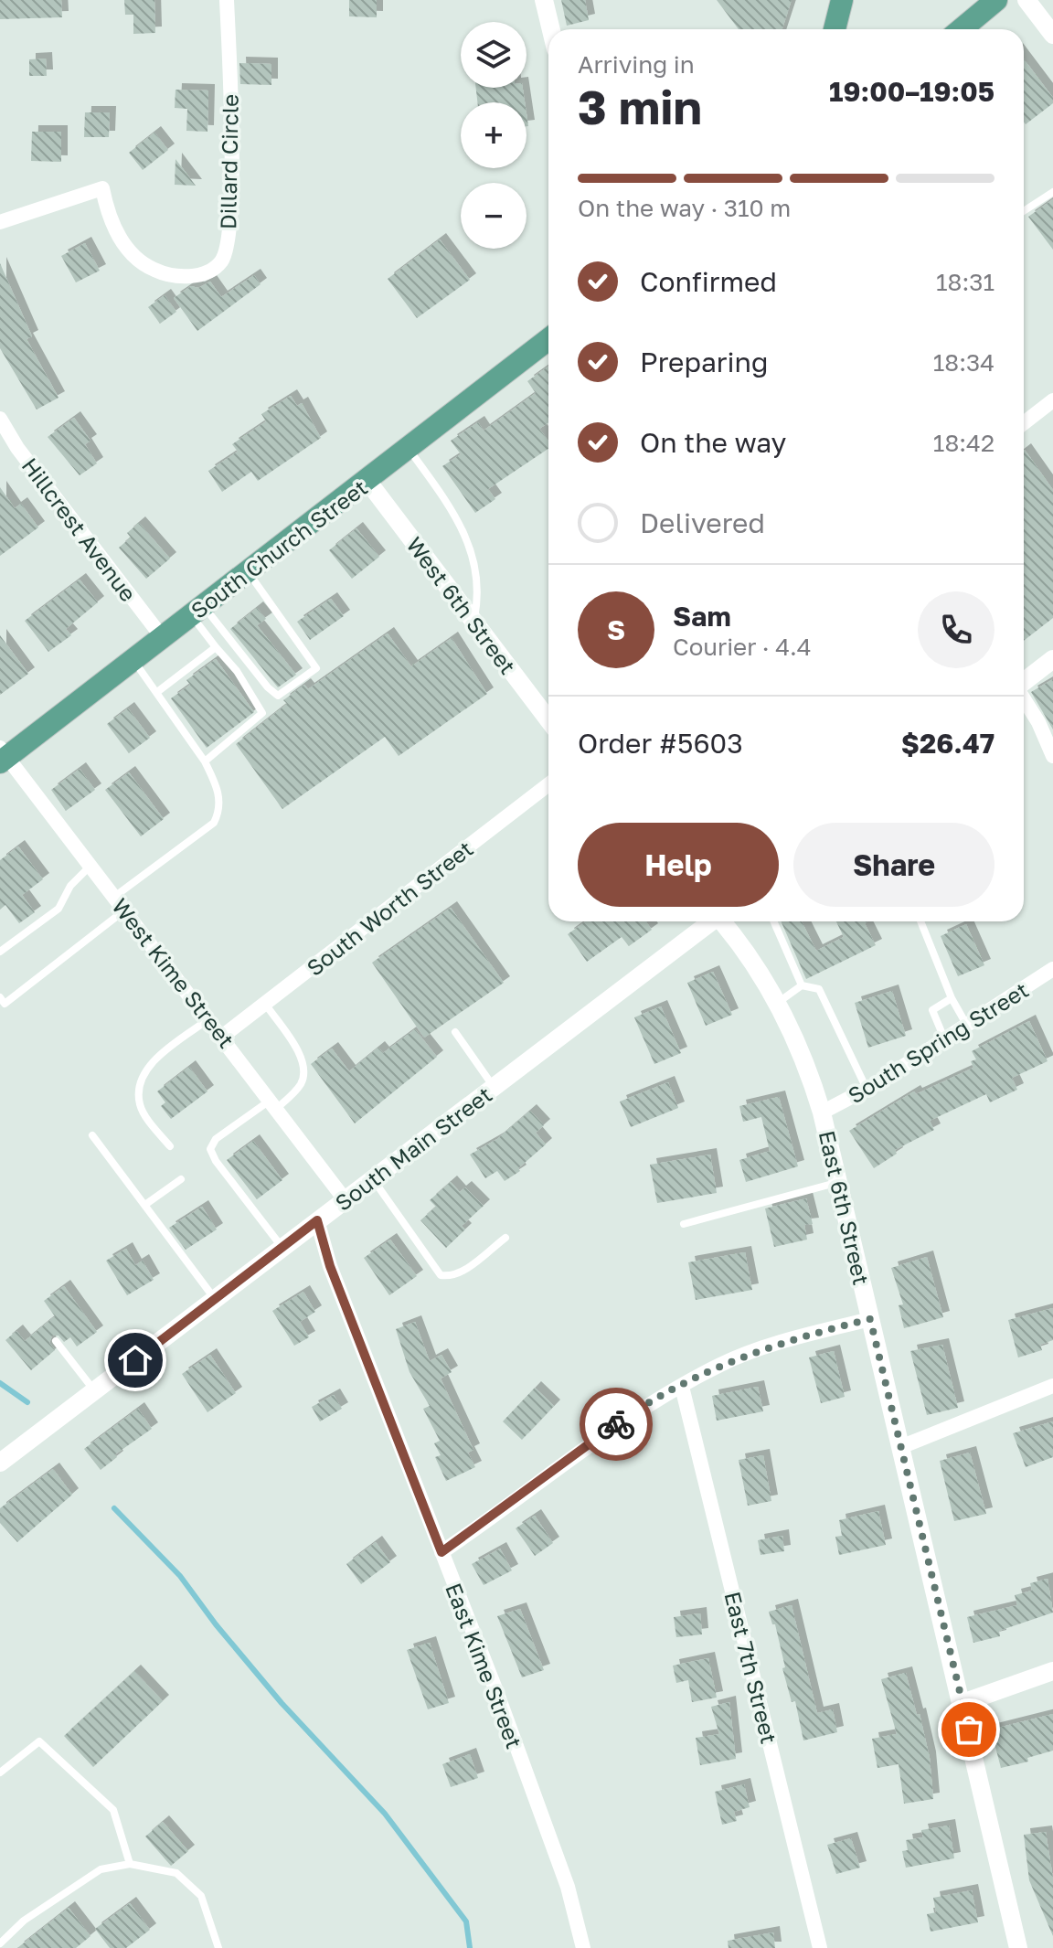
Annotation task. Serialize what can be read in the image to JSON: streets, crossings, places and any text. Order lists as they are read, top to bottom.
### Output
{
  "streets": {
    "main road": ["South Church Street"],
    "street": [
      "Dillard Circle",
      "Hillcrest Avenue",
      "West 6th Street",
      "South Worth Street",
      "West Kime Street",
      "South Spring Street",
      "South Main Street",
      "East 6th Street",
      "East Kime Street",
      "East 7th Street"
    ]
  },
  "crossings": [
    ["Hillcrest Avenue", "South Church Street"],
    ["South Church Street", "West 6th Street"],
    ["South Church Street", "West Kime Street"],
    ["South Worth Street", "West Kime Street"],
    ["West Kime Street", "South Main Street"],
    ["South Spring Street", "East 6th Street"],
    ["South Main Street", "East Kime Street"]
  ],
  "page": {
    "map_buttons": ["+", "−"],
    "heading": ["3 min", "Arriving in", "19:00–19:05"],
    "panel": [
      "Sam",
      "Courier · 4.4",
      "Order #5603",
      "$26.47"
    ],
    "bar": "On the way · 310 m",
    "list": [
      ["Confirmed", "18:31"],
      ["Preparing", "18:34"],
      ["On the way", "18:42"],
      "Delivered"
    ],
    "round": "S",
    "buttons": ["Help", "Share"]
  }
}
